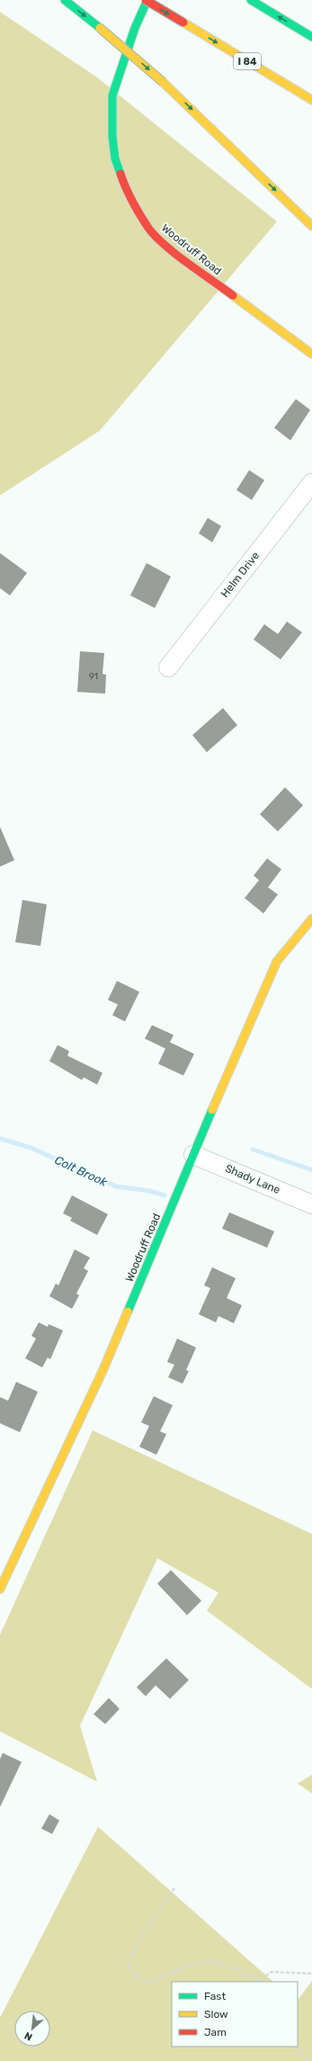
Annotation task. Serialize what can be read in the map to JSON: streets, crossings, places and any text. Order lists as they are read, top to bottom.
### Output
{
  "streets": {
    "main road": ["I 84", "Woodruff Road"],
    "street": ["Helm Drive", "Shady Lane"]
  },
  "crossings": [
    ["I 84", "Woodruff Road"],
    ["Woodruff Road", "Shady Lane"]
  ],
  "water": ["Colt Brook"],
  "house_numbers": ["91"],
  "legend": ["Fast", "Slow", "Jam"],
  "north": "bottom left"
}
